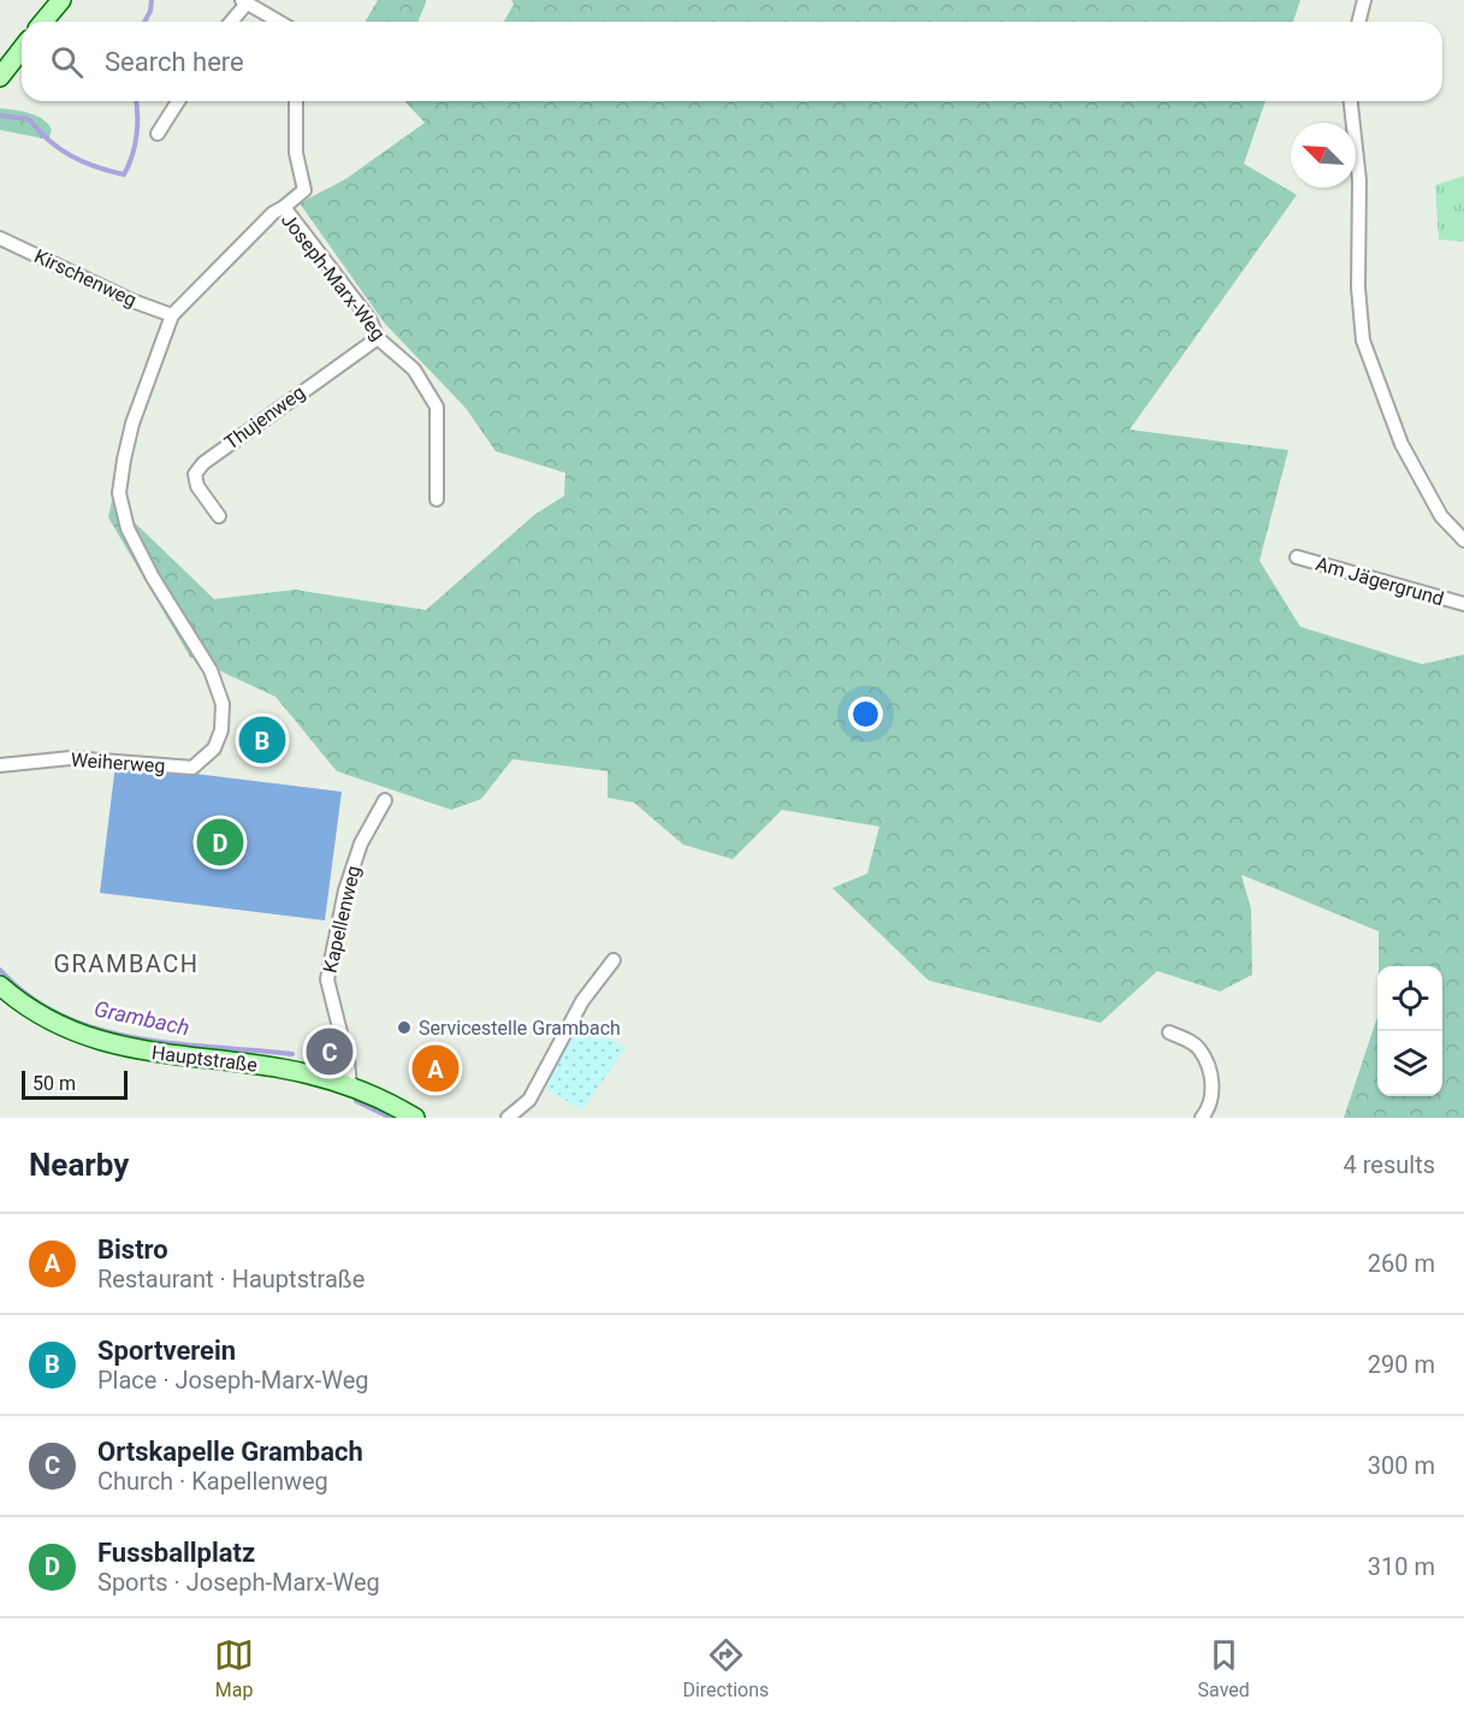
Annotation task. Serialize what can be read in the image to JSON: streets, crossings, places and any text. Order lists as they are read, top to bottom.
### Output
{
  "streets": {
    "main road": ["Hauptstraße"],
    "street": [
      "Joseph-Marx-Weg",
      "Kirschenweg",
      "Thujenweg",
      "Am Jägergrund",
      "Weiherweg",
      "Kapellenweg"
    ]
  },
  "crossings": [
    ["Joseph-Marx-Weg", "Kirschenweg"],
    ["Joseph-Marx-Weg", "Thujenweg"],
    ["Joseph-Marx-Weg", "Weiherweg"],
    ["Kapellenweg", "Hauptstraße"]
  ],
  "districts": ["GRAMBACH"],
  "water": ["Grambach"],
  "places": ["Servicestelle Grambach"],
  "scale_bar": "50 m",
  "north": "top left",
  "page": {
    "search": "Search here",
    "pins": [
      "B",
      "D",
      "C",
      "A"
    ],
    "scale": "50 m",
    "heading": ["Nearby", "4 results"],
    "list": [
      {
        "mark": "A",
        "name": "Bistro",
        "note": "Restaurant · Hauptstraße",
        "value": "260 m"
      },
      {
        "mark": "B",
        "name": "Sportverein",
        "note": "Place · Joseph-Marx-Weg",
        "value": "290 m"
      },
      {
        "mark": "C",
        "name": "Ortskapelle Grambach",
        "note": "Church · Kapellenweg",
        "value": "300 m"
      },
      {
        "mark": "D",
        "name": "Fussballplatz",
        "note": "Sports · Joseph-Marx-Weg",
        "value": "310 m"
      }
    ],
    "nav": ["Map", "Directions", "Saved"]
  }
}
